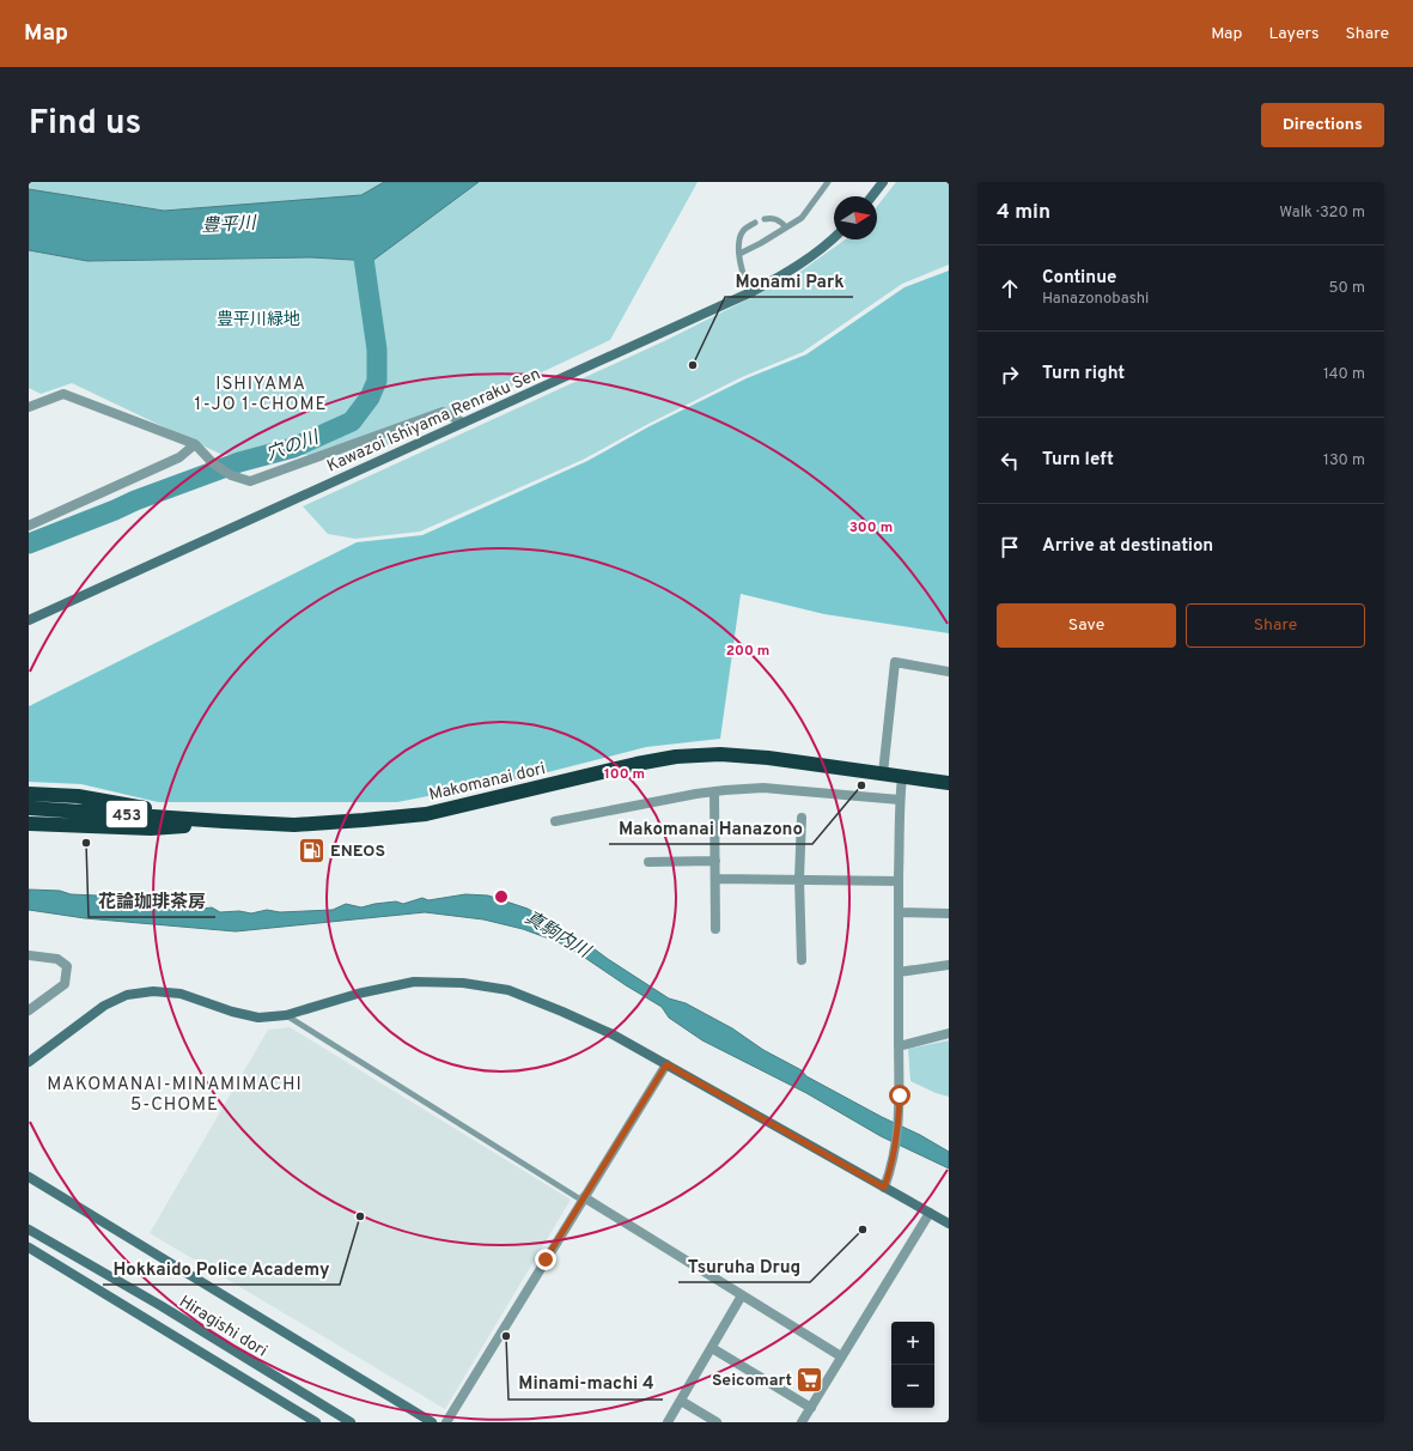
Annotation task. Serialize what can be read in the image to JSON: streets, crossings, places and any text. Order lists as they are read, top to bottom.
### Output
{
  "streets": {
    "highway": ["Makomanai dori", "453"],
    "street": ["Kawazoi Ishiyama Renraku Sen", "Hiragishi dori"]
  },
  "districts": ["ISHIYAMA 1-JO 1-CHOME", "MAKOMANAI-MINAMIMACHI 5-CHOME"],
  "water": ["豊平川", "穴の川", "真駒内川"],
  "parks": ["豊平川緑地"],
  "places": {
    "other": [
      "Monami Park",
      "Makomanai Hanazono",
      "花論珈琲茶房",
      "Hokkaido Police Academy",
      "Tsuruha Drug",
      "Minami-machi 4"
    ],
    "fuel station": ["ENEOS"],
    "supermarket": ["Seicomart"]
  },
  "north": "right",
  "page": {
    "header": "Map",
    "nav": ["Map", "Layers", "Share"],
    "title": "Find us",
    "buttons": [
      "Directions",
      ["Save", "Share"]
    ],
    "heading": ["4 min", "Walk · 320 m"],
    "list": [
      ["Continue", "Hanazonobashi", "50 m"],
      ["Turn right", "140 m"],
      ["Turn left", "130 m"],
      "Arrive at destination"
    ],
    "map_buttons": ["+", "−"]
  },
  "rings": ["300 m", "200 m", "100 m"]
}
